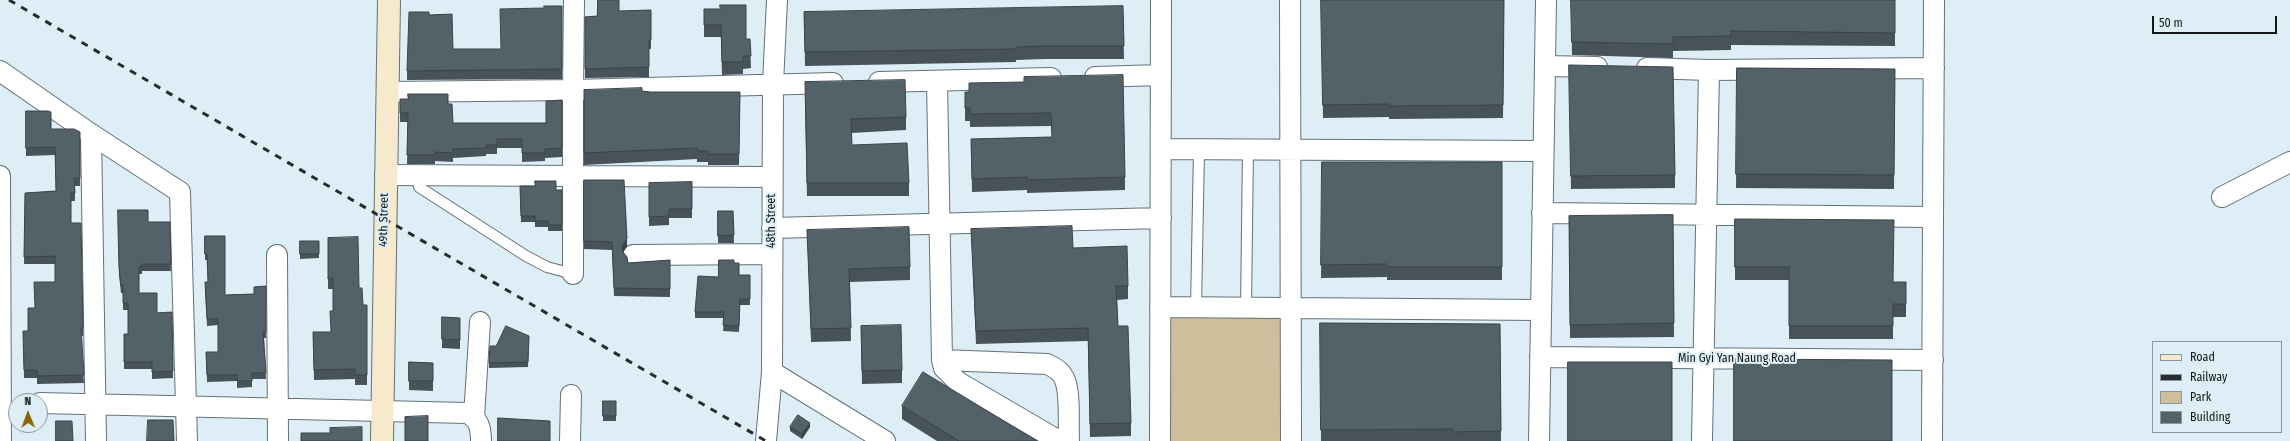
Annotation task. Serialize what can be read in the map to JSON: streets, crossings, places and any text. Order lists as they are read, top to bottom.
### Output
{
  "streets": {
    "main road": ["49th Street"],
    "street": ["48th Street", "Min Gyi Yan Naung Road"]
  },
  "legend": [
    "Road",
    "Railway",
    "Park",
    "Building"
  ],
  "scale_bar": "50 m",
  "north": "top"
}
